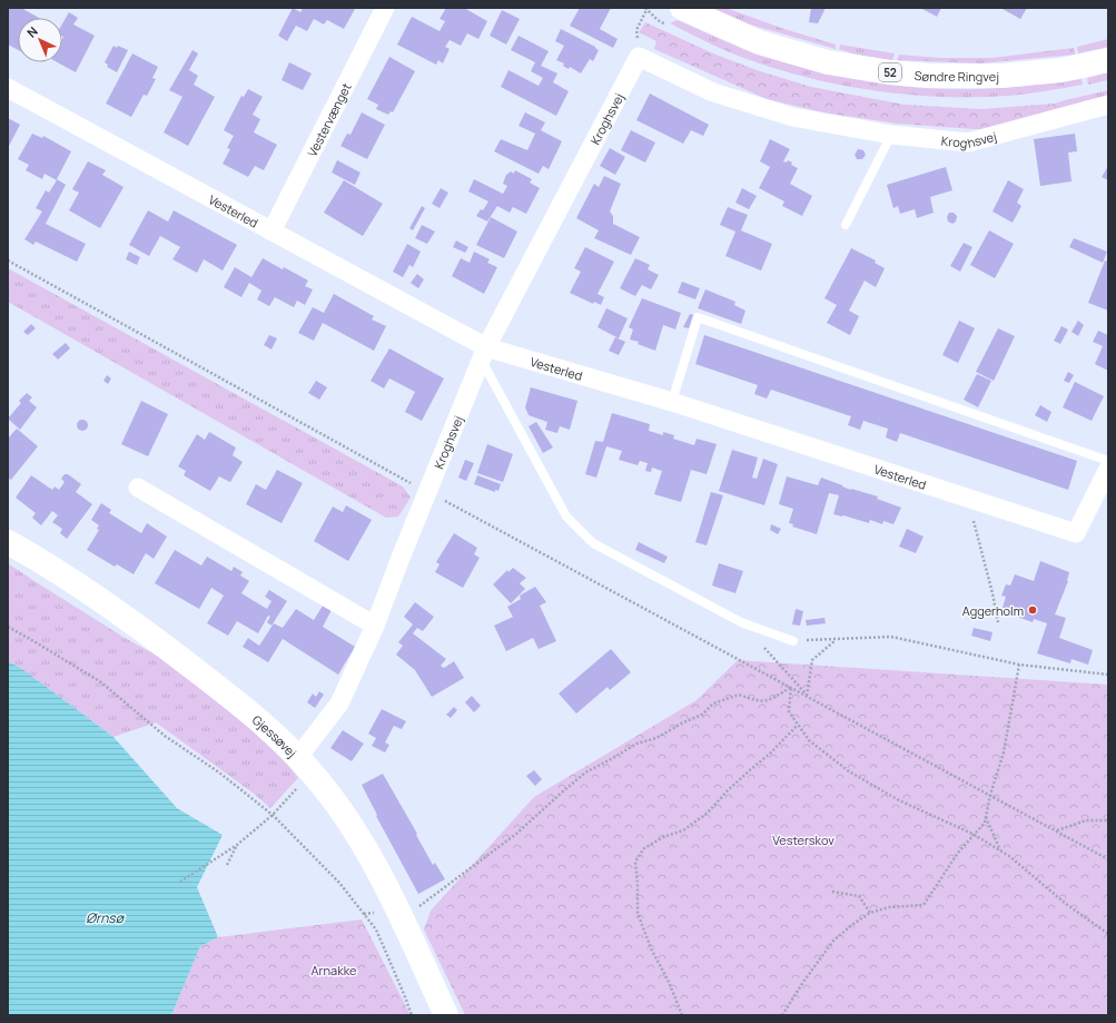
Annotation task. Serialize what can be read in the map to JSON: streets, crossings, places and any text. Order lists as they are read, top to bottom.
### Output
{
  "streets": {
    "street": [
      "52",
      "Søndre Ringvej",
      "Kroghsvej",
      "Vestervænget",
      "Vesterled",
      "Gjessøvej"
    ]
  },
  "crossings": [
    ["Kroghsvej", "Vesterled"],
    ["Kroghsvej", "Gjessøvej"],
    ["Vestervænget", "Vesterled"]
  ],
  "water": ["Ørnsø"],
  "parks": ["Vesterskov", "Arnakke"],
  "places": ["Aggerholm"],
  "north": "top left"
}
